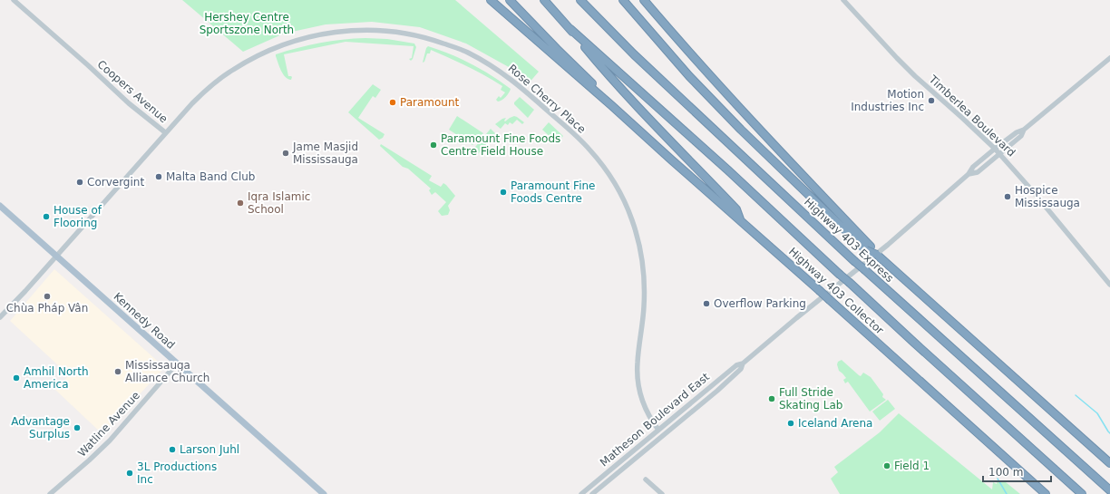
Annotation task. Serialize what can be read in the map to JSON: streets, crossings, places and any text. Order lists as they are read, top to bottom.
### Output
{
  "streets": {
    "highway": ["Highway 403 Express", "Highway 403 Collector"],
    "main road": ["Kennedy Road"],
    "street": [
      "Coopers Avenue",
      "Rose Cherry Place",
      "Timberlea Boulevard",
      "Matheson Boulevard East",
      "Watline Avenue"
    ]
  },
  "crossings": [
    ["Coopers Avenue", "Rose Cherry Place"],
    ["Coopers Avenue", "Kennedy Road"],
    ["Rose Cherry Place", "Matheson Boulevard East"],
    ["Timberlea Boulevard", "Matheson Boulevard East"],
    ["Kennedy Road", "Watline Avenue"]
  ],
  "parks": ["Hershey Centre Sportszone North"],
  "places": [
    "Motion Industries Inc",
    "Paramount",
    "Paramount Fine Foods Centre Field House",
    "Jame Masjid Mississauga",
    "Malta Band Club",
    "Corvergint",
    "Paramount Fine Foods Centre",
    "Hospice Mississauga",
    "Iqra Islamic School",
    "House of Flooring",
    "Chùa Pháp Vân",
    "Overflow Parking",
    "Mississauga Alliance Church",
    "Amhil North America",
    "Full Stride Skating Lab",
    "Iceland Arena",
    "Advantage Surplus",
    "Larson Juhl",
    "Field 1",
    "3L Productions Inc"
  ],
  "scale_bar": "100 m"
}
